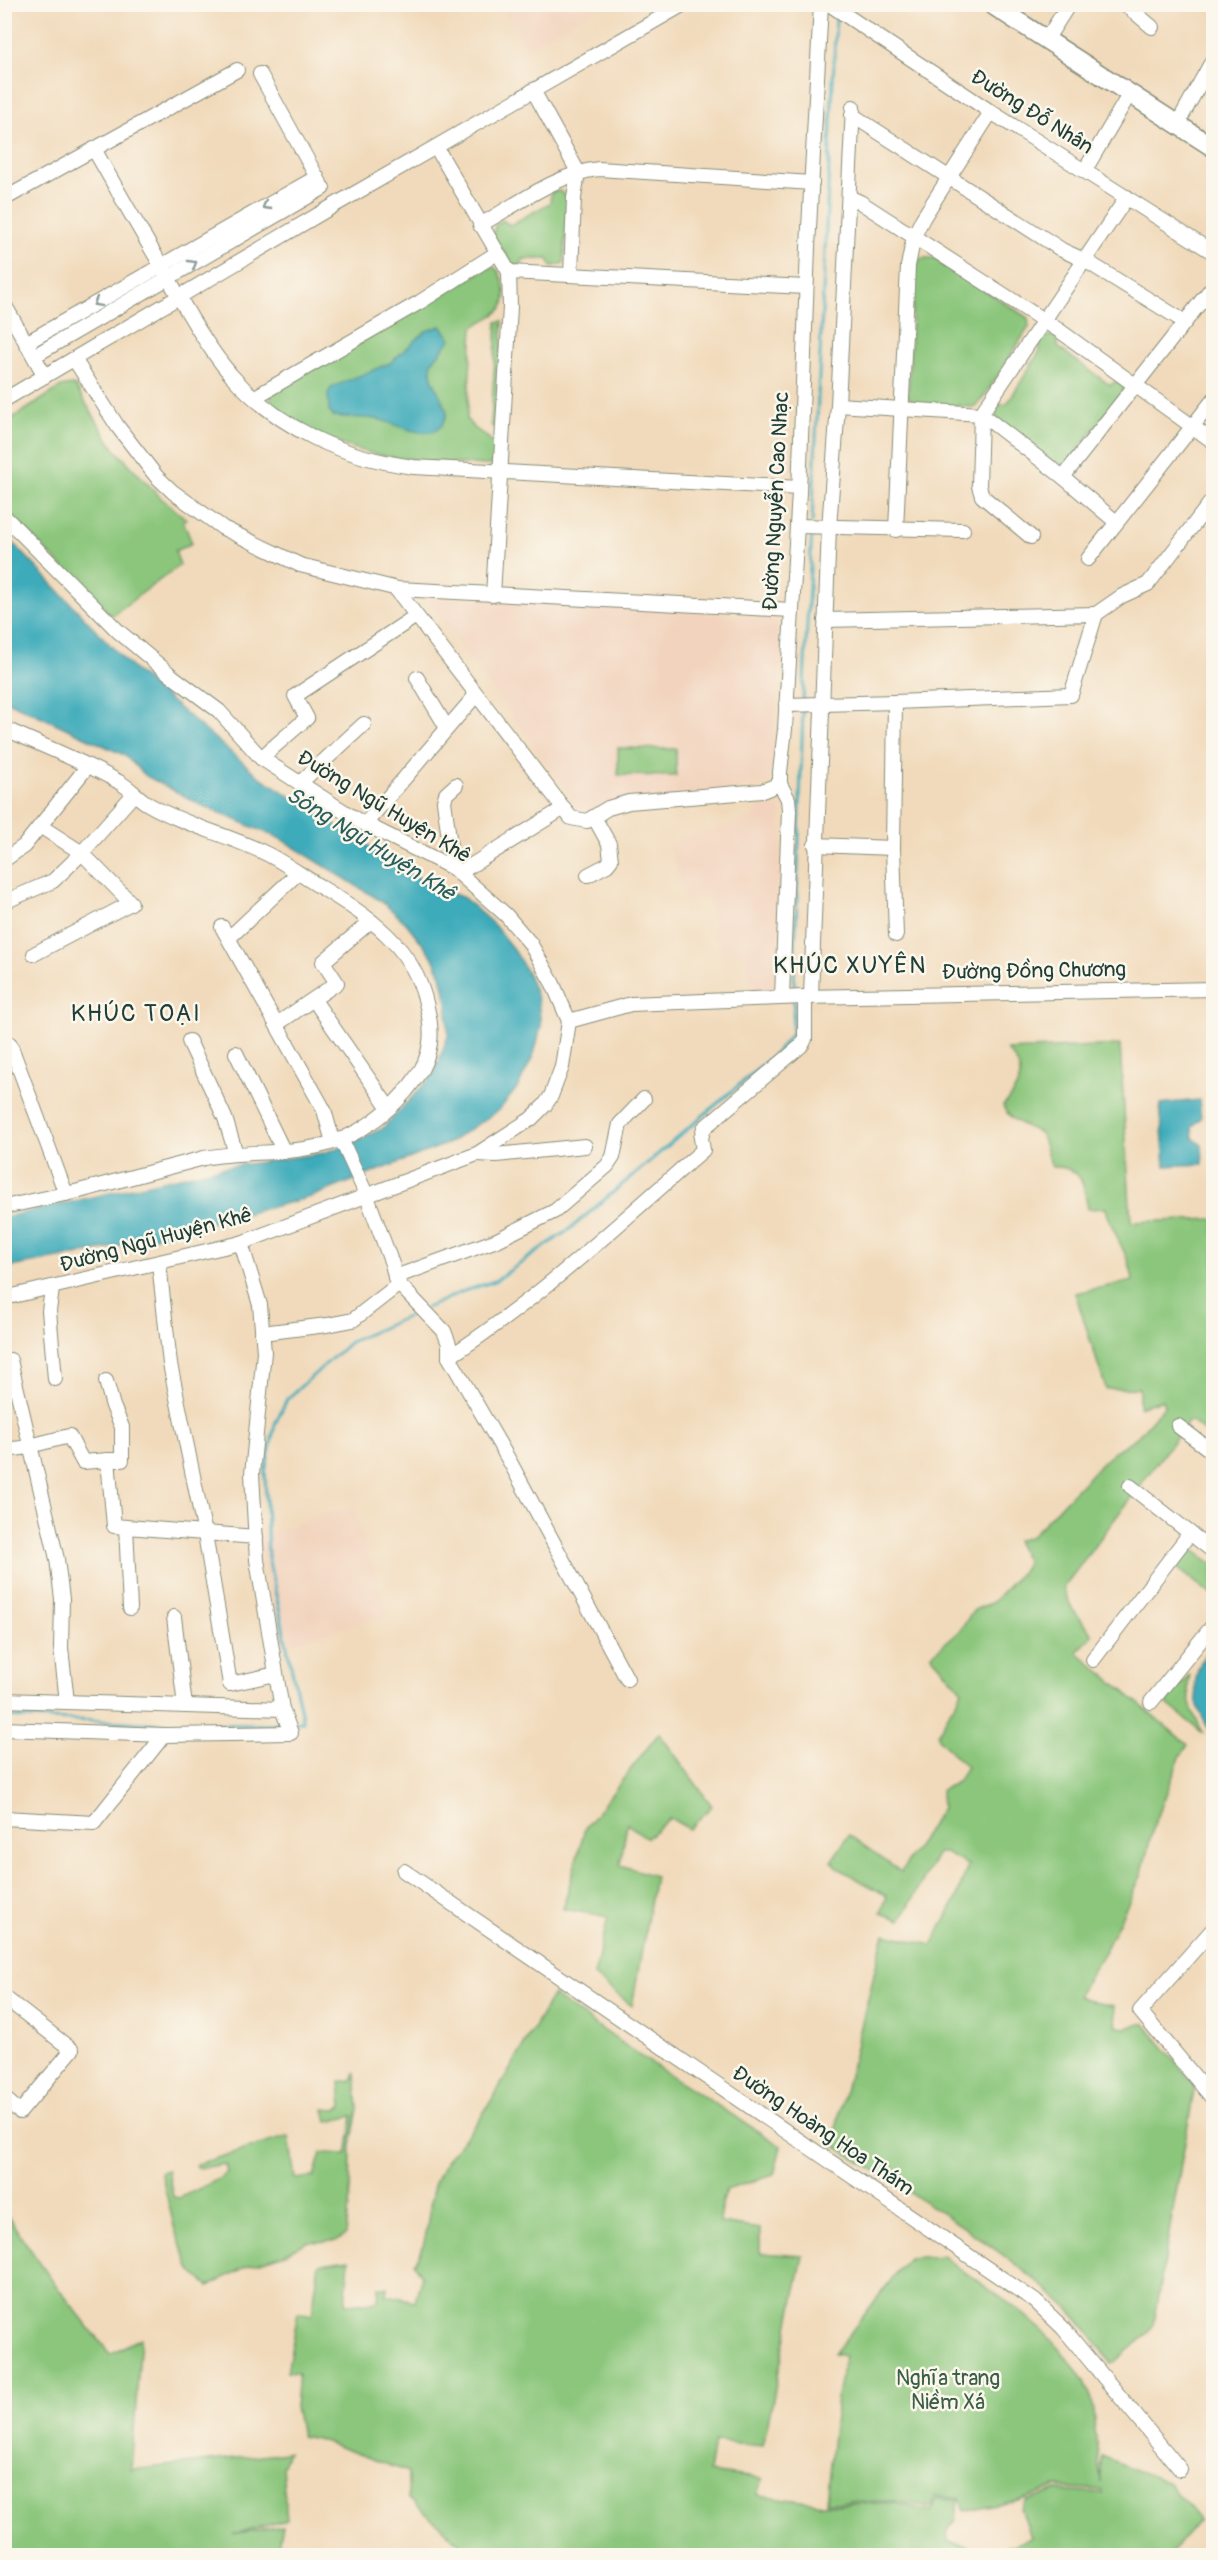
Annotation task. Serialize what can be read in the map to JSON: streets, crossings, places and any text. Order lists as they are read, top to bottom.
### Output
{
  "streets": {
    "street": [
      "Đường Đỗ Nhân",
      "Đường Nguyễn Cao Nhạc",
      "Đường Ngũ Huyện Khê",
      "Đường Đồng Chương",
      "Đường Hoàng Hoa Thám"
    ]
  },
  "crossings": [
    ["Đường Nguyễn Cao Nhạc", "Đường Đồng Chương"],
    ["Đường Ngũ Huyện Khê", "Đường Đồng Chương"]
  ],
  "districts": ["KHÚC XUYÊN", "KHÚC TOẠI"],
  "water": ["Sông Ngũ Huyện Khê"],
  "parks": ["Nghĩa trang Niềm Xá"]
}
